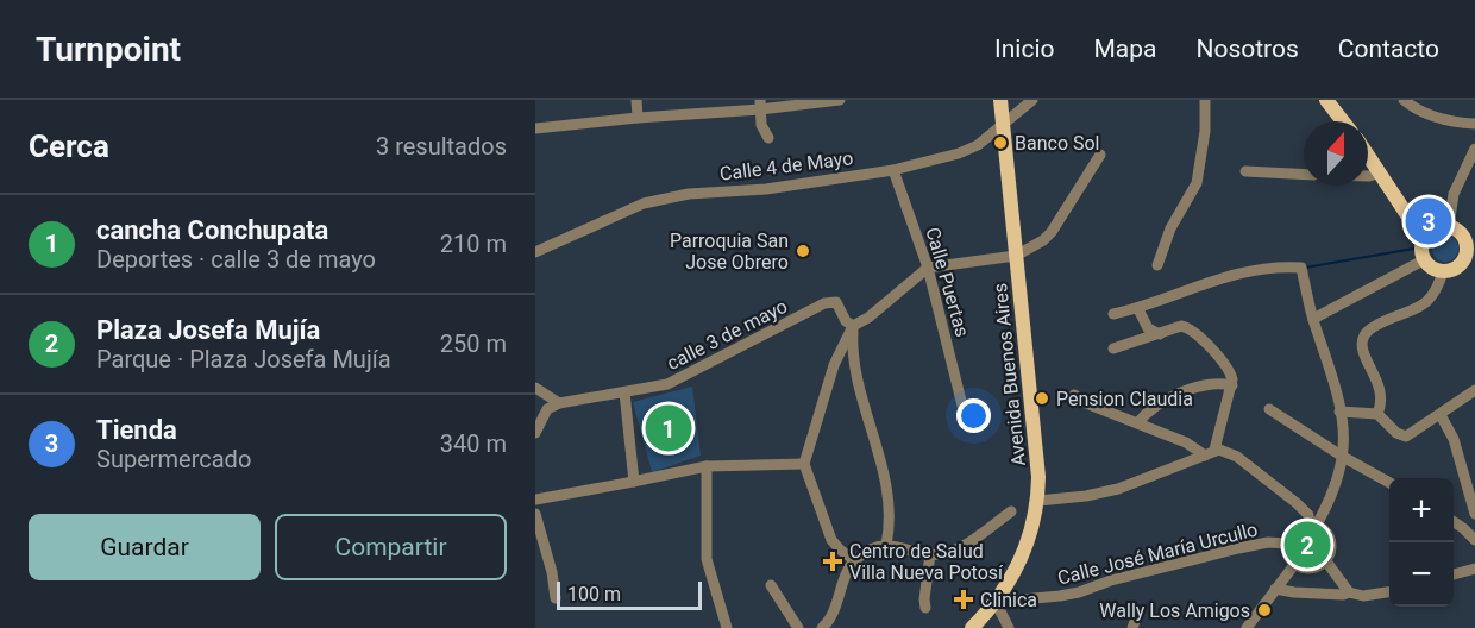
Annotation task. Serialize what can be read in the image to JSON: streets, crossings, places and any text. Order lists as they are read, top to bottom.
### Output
{
  "streets": {
    "main road": ["Avenida Buenos Aires"],
    "street": [
      "Calle 4 de Mayo",
      "Calle Puertas",
      "calle 3 de mayo",
      "Calle José María Urcullo"
    ]
  },
  "crossings": [
    ["Calle 4 de Mayo", "Calle Puertas"],
    ["Calle 4 de Mayo", "Avenida Buenos Aires"],
    ["Avenida Buenos Aires", "Calle José María Urcullo"]
  ],
  "places": {
    "other": [
      "Banco Sol",
      "Parroquia San Jose Obrero",
      "Pension Claudia",
      "Wally Los Amigos"
    ],
    "health": ["Centro de Salud Villa Nueva Potosí", "Clinica"]
  },
  "scale_bar": "100 m",
  "north": "top",
  "page": {
    "header": "Turnpoint",
    "nav": [
      "Inicio",
      "Mapa",
      "Nosotros",
      "Contacto"
    ],
    "heading": ["Cerca", "3 resultados"],
    "list": [
      {
        "mark": "1",
        "name": "cancha Conchupata",
        "note": "Deportes · calle 3 de mayo",
        "value": "210 m"
      },
      {
        "mark": "2",
        "name": "Plaza Josefa Mujía",
        "note": "Parque · Plaza Josefa Mujía",
        "value": "250 m"
      },
      {
        "mark": "3",
        "name": "Tienda",
        "note": "Supermercado",
        "value": "340 m"
      }
    ],
    "pins": ["3", "1", "2"],
    "map_buttons": ["+", "−"],
    "buttons": ["Guardar", "Compartir"],
    "scale": "100 m"
  }
}
